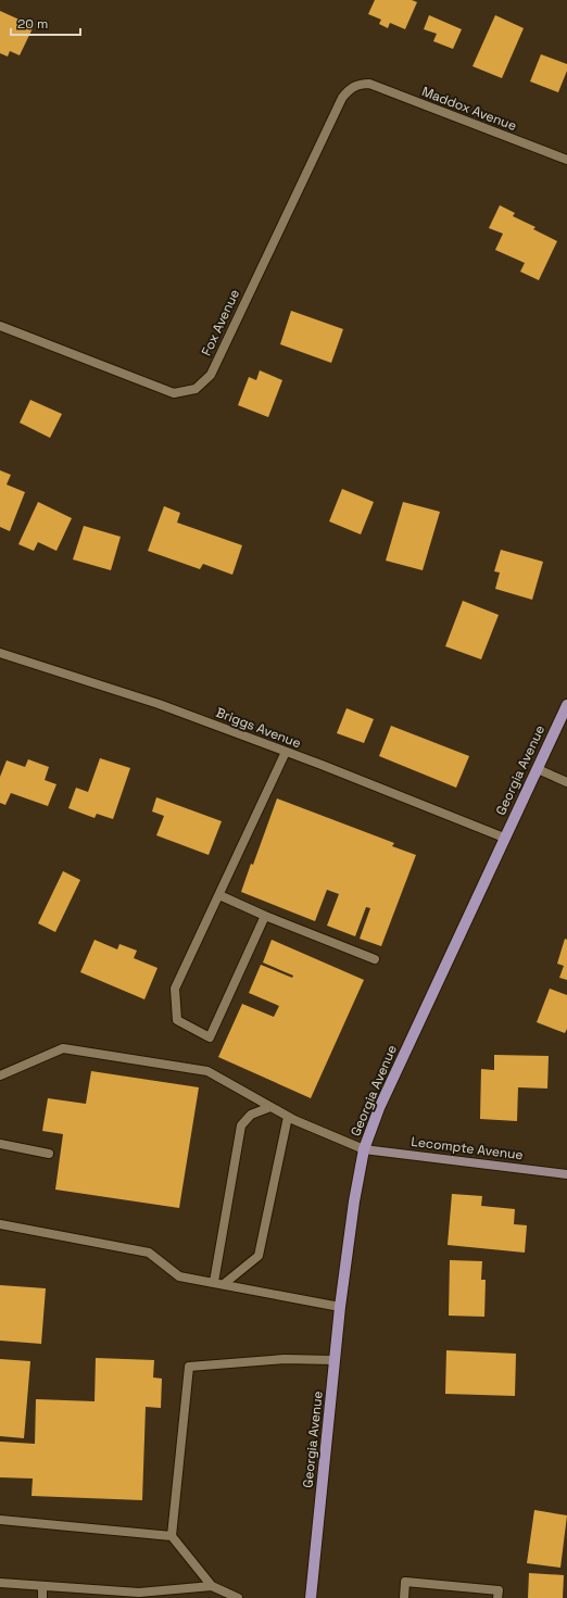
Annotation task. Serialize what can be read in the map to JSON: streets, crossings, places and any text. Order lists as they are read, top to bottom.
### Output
{
  "streets": {
    "main road": ["Georgia Avenue"],
    "street": [
      "Maddox Avenue",
      "Fox Avenue",
      "Briggs Avenue",
      "Lecompte Avenue"
    ]
  },
  "crossings": [
    ["Maddox Avenue", "Fox Avenue"],
    ["Briggs Avenue", "Georgia Avenue"],
    ["Georgia Avenue", "Lecompte Avenue"]
  ],
  "scale_bar": "20 m"
}
